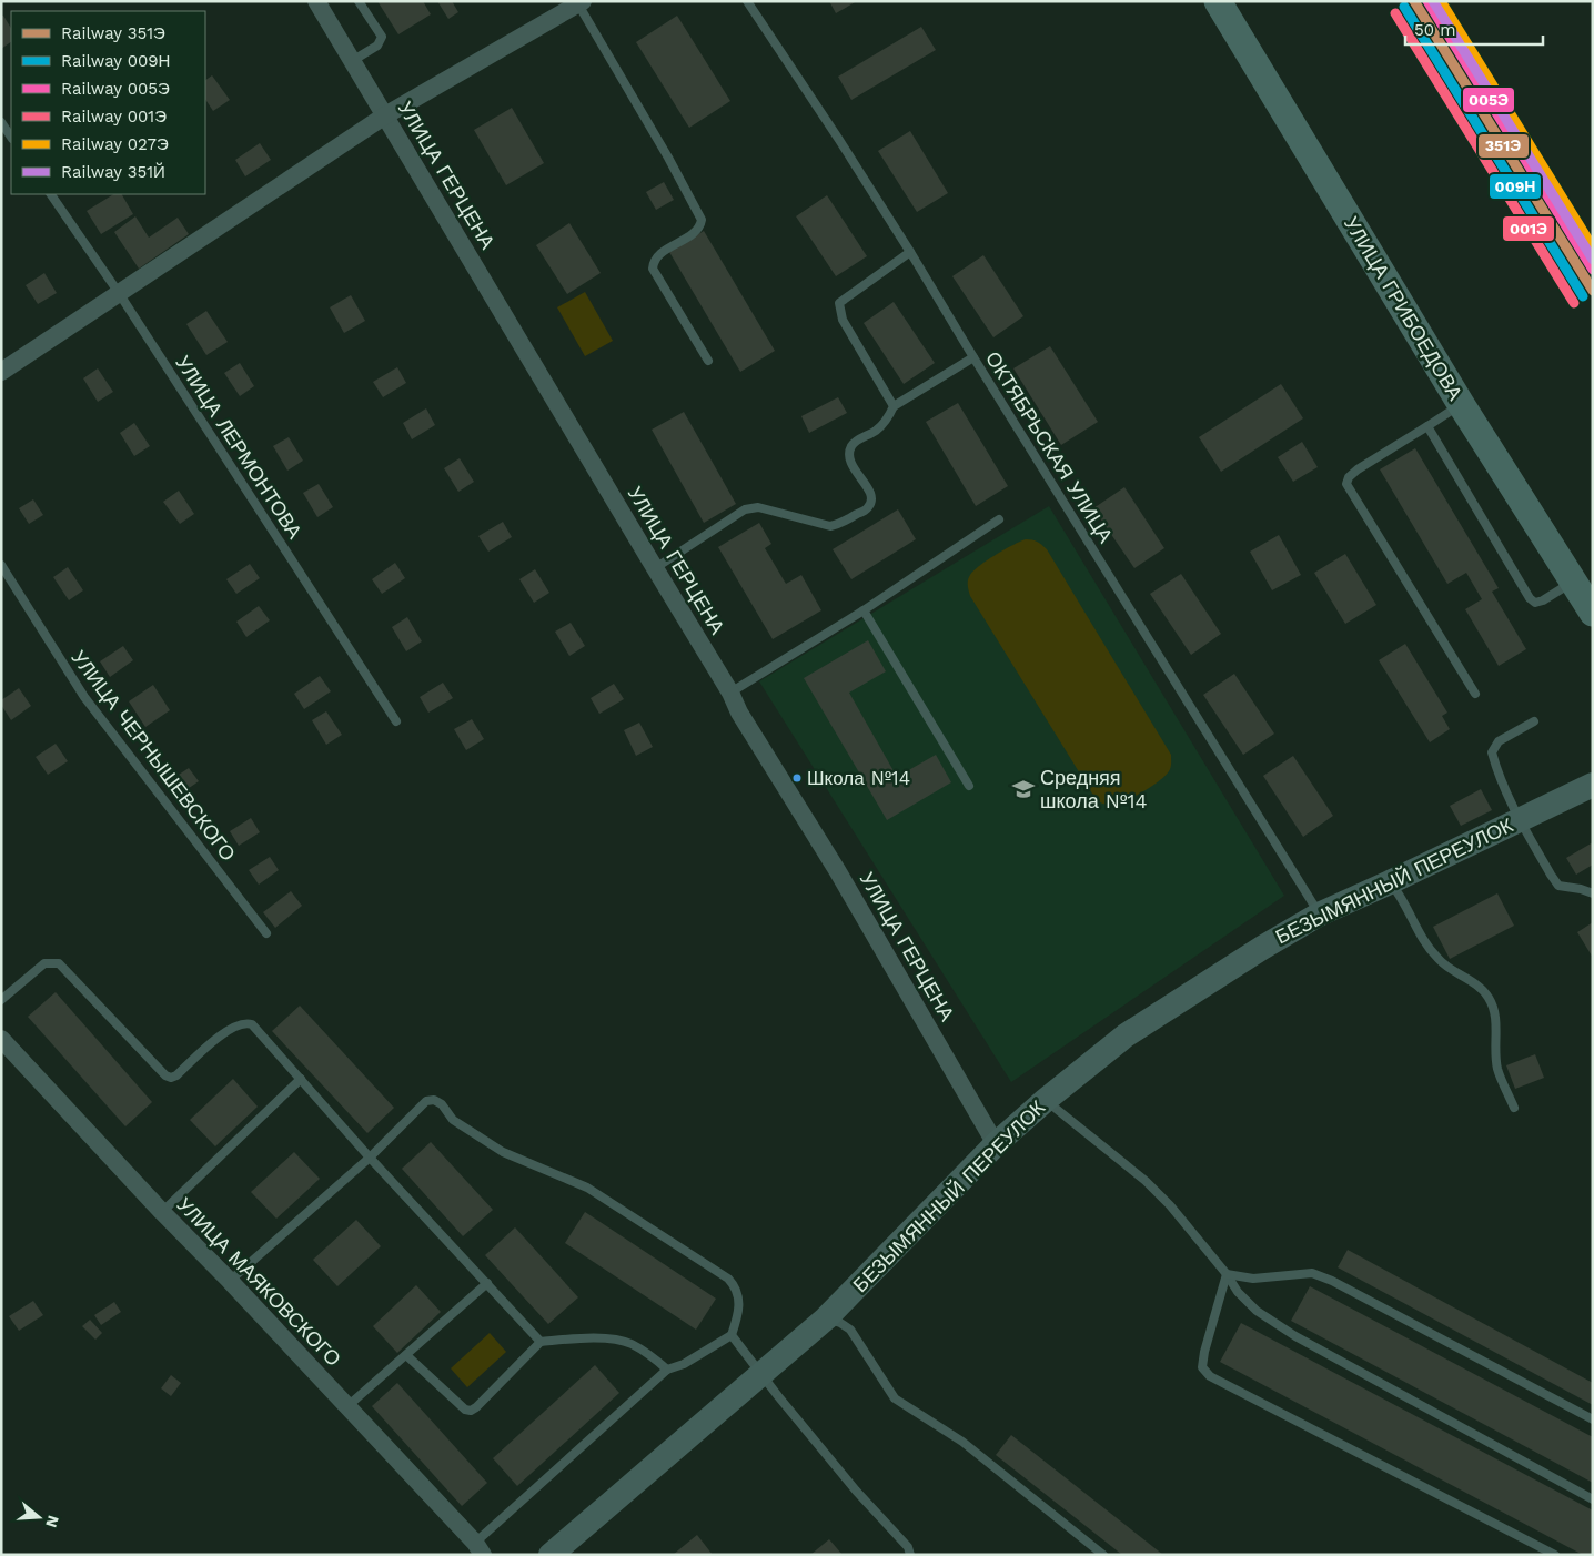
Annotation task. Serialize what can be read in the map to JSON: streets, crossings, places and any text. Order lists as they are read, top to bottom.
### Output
{
  "streets": {
    "main road": ["УЛИЦА ГРИБОЕДОВА"],
    "street": ["УЛИЦА ГЕРЦЕНА", "БЕЗЫМЯННЫЙ ПЕРЕУЛОК", "УЛИЦА МАЯКОВСКОГО"],
    "lane": ["УЛИЦА ЛЕРМОНТОВА", "ОКТЯБРЬСКАЯ УЛИЦА", "УЛИЦА ЧЕРНЫШЕВСКОГО"]
  },
  "crossings": [
    ["УЛИЦА ГЕРЦЕНА", "БЕЗЫМЯННЫЙ ПЕРЕУЛОК"],
    ["ОКТЯБРЬСКАЯ УЛИЦА", "БЕЗЫМЯННЫЙ ПЕРЕУЛОК"]
  ],
  "places": {
    "other": ["Школа №14"],
    "school or university": ["Средняя школа №14"]
  },
  "lines": [
    "rail line 351Э",
    "rail line 005Э",
    "rail line 027Э",
    "rail line 351Й",
    "rail line 009Н",
    "rail line 001Э"
  ],
  "legend": [
    "Railway 351Э",
    "Railway 009Н",
    "Railway 005Э",
    "Railway 001Э",
    "Railway 027Э",
    "Railway 351Й"
  ],
  "scale_bar": "50 m",
  "north": "right"
}
